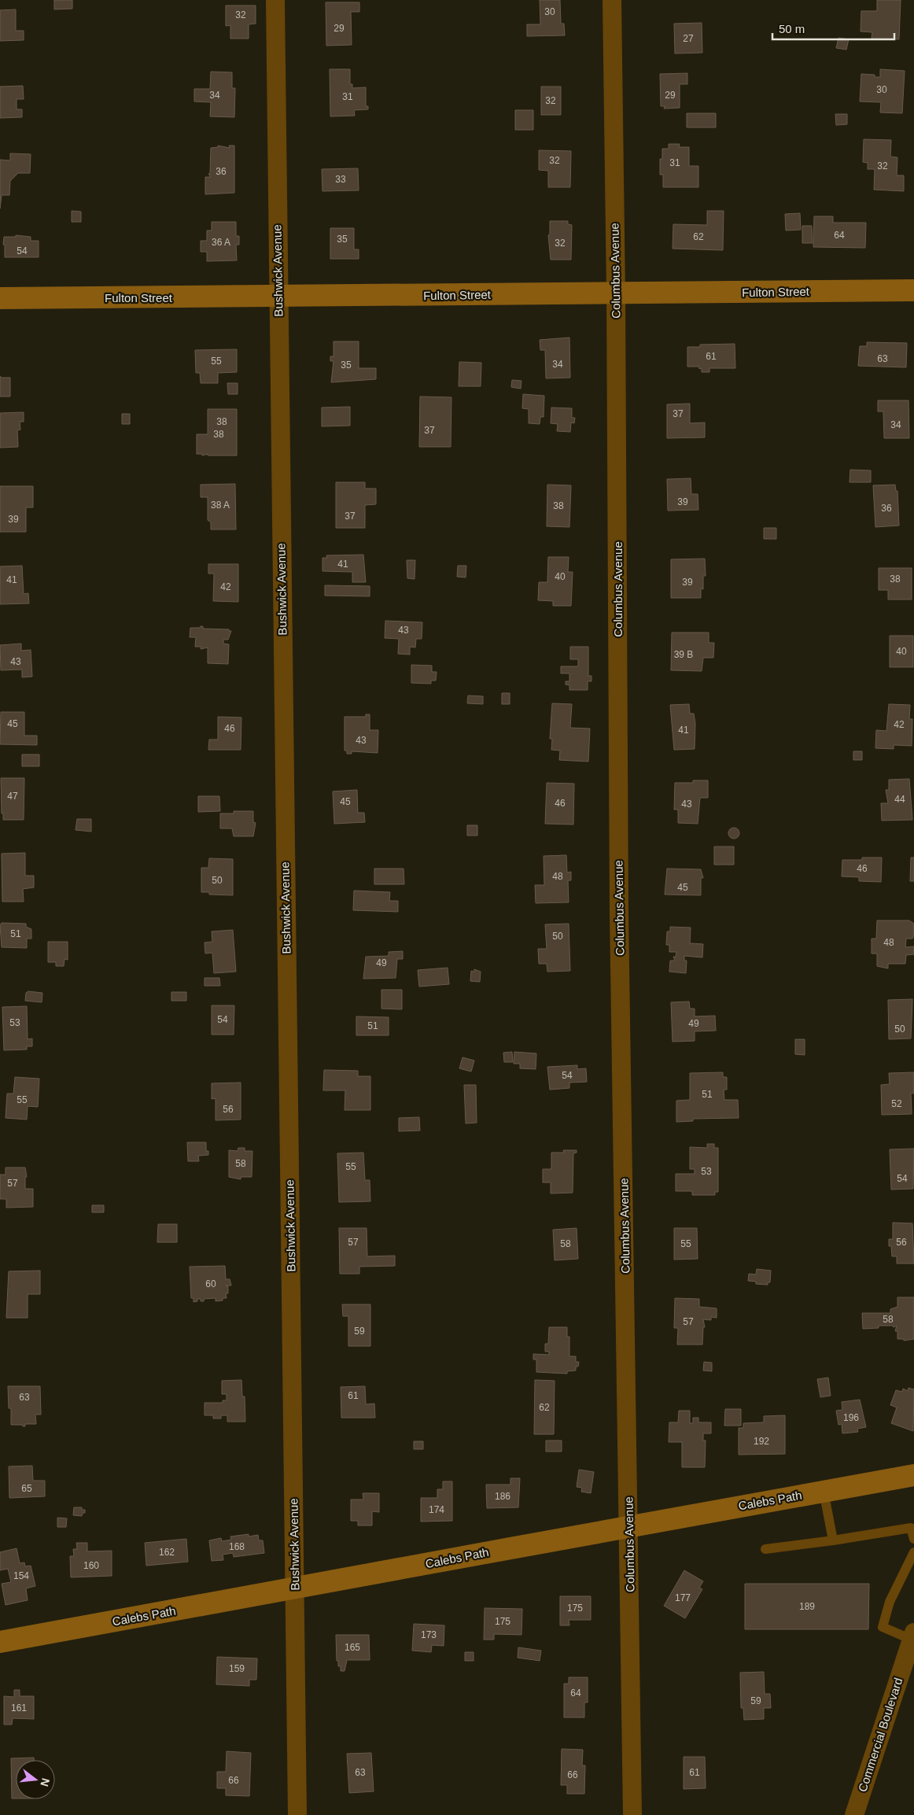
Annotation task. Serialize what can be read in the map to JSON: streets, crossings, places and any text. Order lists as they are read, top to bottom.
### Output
{
  "streets": {
    "street": [
      "Bushwick Avenue",
      "Columbus Avenue",
      "Fulton Street",
      "Calebs Path",
      "Commercial Boulevard"
    ]
  },
  "crossings": [
    ["Bushwick Avenue", "Fulton Street"],
    ["Bushwick Avenue", "Calebs Path"],
    ["Columbus Avenue", "Fulton Street"],
    ["Columbus Avenue", "Calebs Path"]
  ],
  "house_numbers": [
    "30",
    "32",
    "29",
    "27",
    "30",
    "34",
    "29",
    "31",
    "32",
    "32",
    "31",
    "32",
    "36",
    "33",
    "64",
    "62",
    "35",
    "36 A",
    "32",
    "54",
    "61",
    "63",
    "55",
    "34",
    "35",
    "37",
    "38",
    "34",
    "37",
    "38",
    "39",
    "38 A",
    "38",
    "36",
    "37",
    "39",
    "41",
    "40",
    "38",
    "41",
    "39",
    "42",
    "43",
    "40",
    "39 B",
    "43",
    "45",
    "42",
    "46",
    "41",
    "43",
    "47",
    "44",
    "45",
    "46",
    "43",
    "46",
    "48",
    "50",
    "45",
    "51",
    "50",
    "48",
    "49",
    "54",
    "53",
    "49",
    "51",
    "50",
    "54",
    "51",
    "55",
    "52",
    "56",
    "58",
    "55",
    "53",
    "54",
    "57",
    "57",
    "56",
    "58",
    "55",
    "60",
    "58",
    "57",
    "59",
    "61",
    "63",
    "62",
    "196",
    "192",
    "65",
    "186",
    "174",
    "168",
    "162",
    "160",
    "154",
    "177",
    "189",
    "175",
    "175",
    "173",
    "165",
    "159",
    "64",
    "59",
    "161",
    "63",
    "61",
    "66",
    "66"
  ],
  "scale_bar": "50 m",
  "north": "right"
}
